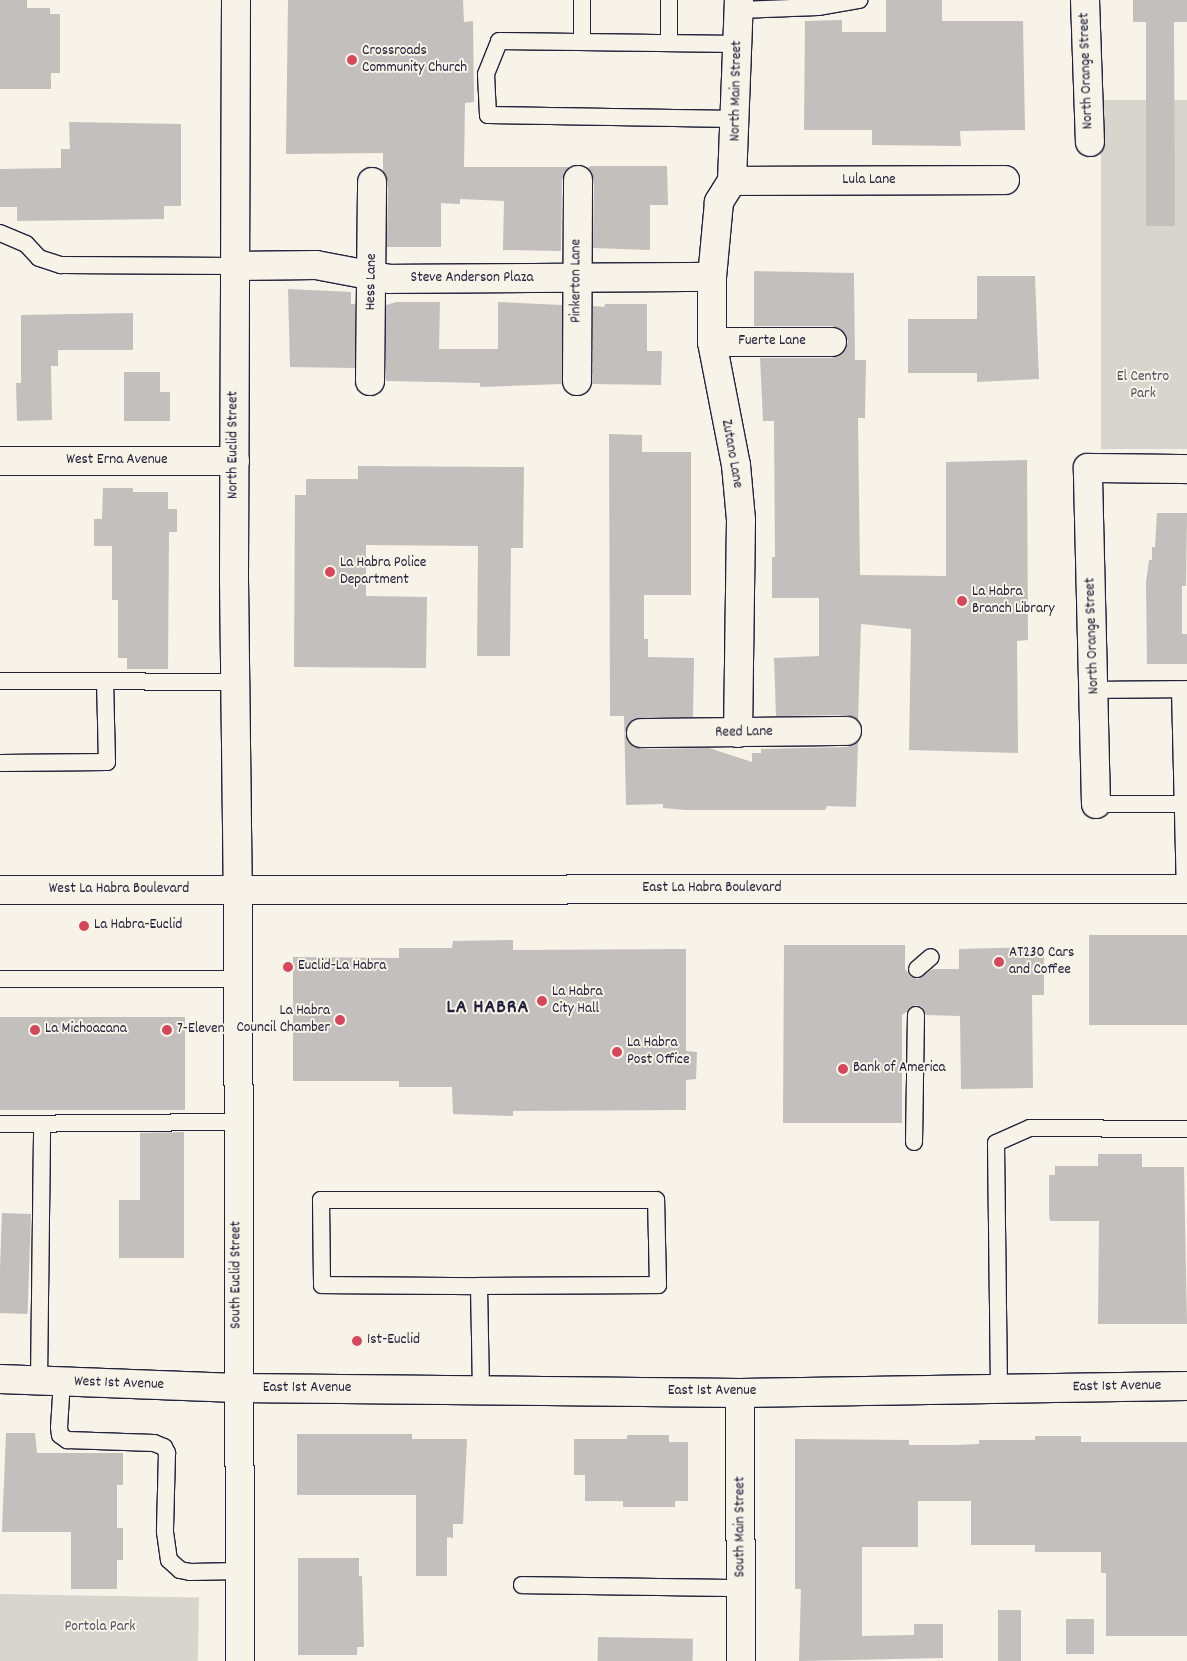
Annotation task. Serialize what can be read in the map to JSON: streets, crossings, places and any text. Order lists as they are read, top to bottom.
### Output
{
  "streets": {
    "street": [
      "North Orange Street",
      "North Main Street",
      "Lula Lane",
      "Steve Anderson Plaza",
      "Pinkerton Lane",
      "Hess Lane",
      "Fuerte Lane",
      "North Euclid Street",
      "Zutano Lane",
      "West Erna Avenue",
      "Reed Lane",
      "East La Habra Boulevard",
      "West La Habra Boulevard",
      "South Euclid Street",
      "West 1st Avenue",
      "East 1st Avenue",
      "South Main Street"
    ]
  },
  "crossings": [
    ["North Main Street", "Lula Lane"],
    ["North Main Street", "Zutano Lane"],
    ["Lula Lane", "Zutano Lane"],
    ["Steve Anderson Plaza", "Pinkerton Lane"],
    ["Steve Anderson Plaza", "Hess Lane"],
    ["Steve Anderson Plaza", "North Euclid Street"],
    ["Steve Anderson Plaza", "Zutano Lane"],
    ["Fuerte Lane", "Zutano Lane"],
    ["North Euclid Street", "West Erna Avenue"],
    ["North Euclid Street", "East La Habra Boulevard"],
    ["North Euclid Street", "West La Habra Boulevard"],
    ["North Euclid Street", "South Euclid Street"],
    ["Zutano Lane", "Reed Lane"],
    ["East La Habra Boulevard", "West La Habra Boulevard"],
    ["East La Habra Boulevard", "South Euclid Street"],
    ["West La Habra Boulevard", "South Euclid Street"],
    ["South Euclid Street", "West 1st Avenue"],
    ["South Euclid Street", "East 1st Avenue"],
    ["West 1st Avenue", "East 1st Avenue"],
    ["East 1st Avenue", "South Main Street"]
  ],
  "districts": ["LA HABRA"],
  "parks": ["El Centro Park", "Portola Park"],
  "places": [
    "Crossroads Community Church",
    "La Habra Police Department",
    "La Habra Branch Library",
    "La Habra-Euclid",
    "AT230 Cars and Coffee",
    "Euclid-La Habra",
    "La Habra City Hall",
    "La Habra Council Chamber",
    "La Michoacana",
    "7-Eleven",
    "La Habra Post Office",
    "Bank of America",
    "1st-Euclid"
  ]
}
